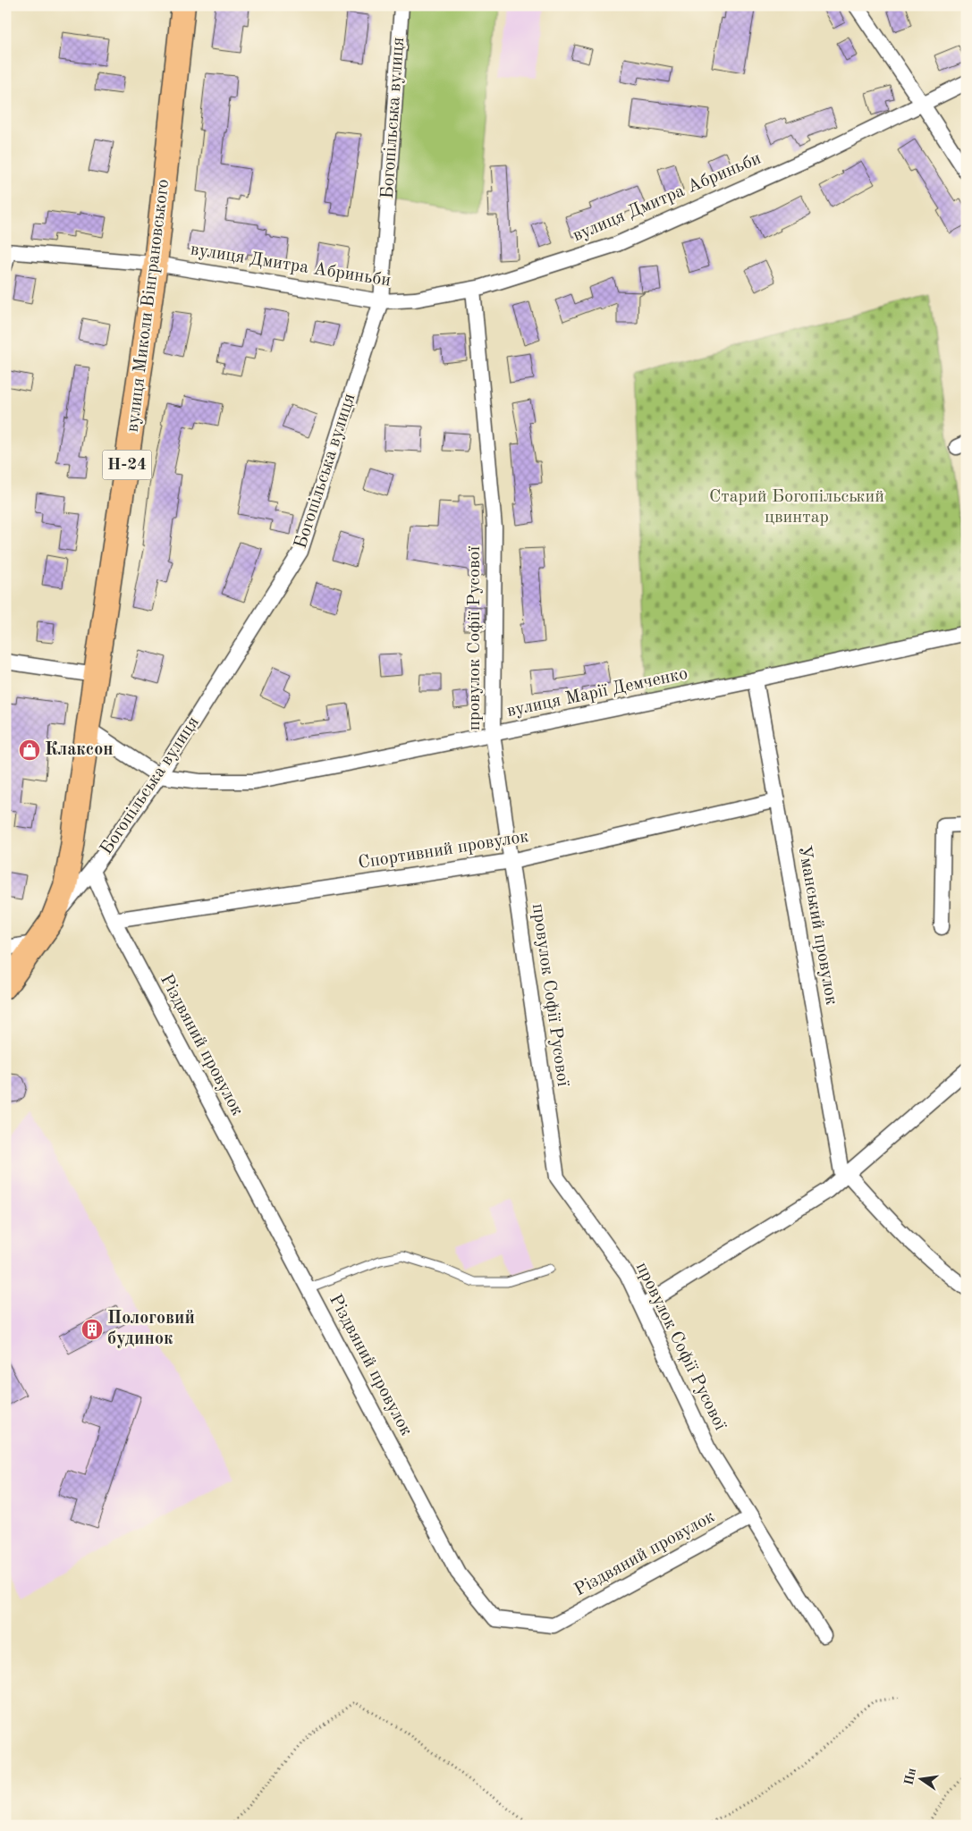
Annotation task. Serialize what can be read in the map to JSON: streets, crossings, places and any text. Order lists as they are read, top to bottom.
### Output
{
  "streets": {
    "main road": ["Богопільська вулиця", "вулиця Миколи Вінграновського", "Н-24"],
    "street": [
      "вулиця Дмитра Абриньби",
      "провулок Софії Русової",
      "вулиця Марії Демченко",
      "Спортивний провулок",
      "Уманський провулок",
      "Різдвяний провулок"
    ]
  },
  "crossings": [
    ["Богопільська вулиця", "вулиця Дмитра Абриньби"],
    ["Богопільська вулиця", "вулиця Миколи Вінграновського"],
    ["Богопільська вулиця", "вулиця Марії Демченко"],
    ["Богопільська вулиця", "Різдвяний провулок"],
    ["вулиця Дмитра Абриньби", "вулиця Миколи Вінграновського"],
    ["вулиця Дмитра Абриньби", "провулок Софії Русової"],
    ["вулиця Миколи Вінграновського", "вулиця Марії Демченко"],
    ["провулок Софії Русової", "вулиця Марії Демченко"],
    ["провулок Софії Русової", "Спортивний провулок"],
    ["провулок Софії Русової", "Різдвяний провулок"],
    ["вулиця Марії Демченко", "Уманський провулок"],
    ["Спортивний провулок", "Уманський провулок"],
    ["Спортивний провулок", "Різдвяний провулок"]
  ],
  "parks": ["Старий Богопільський цвинтар"],
  "places": {
    "shop": ["Клаксон"],
    "building": ["Пологовий будинок"]
  },
  "north": "left"
}
